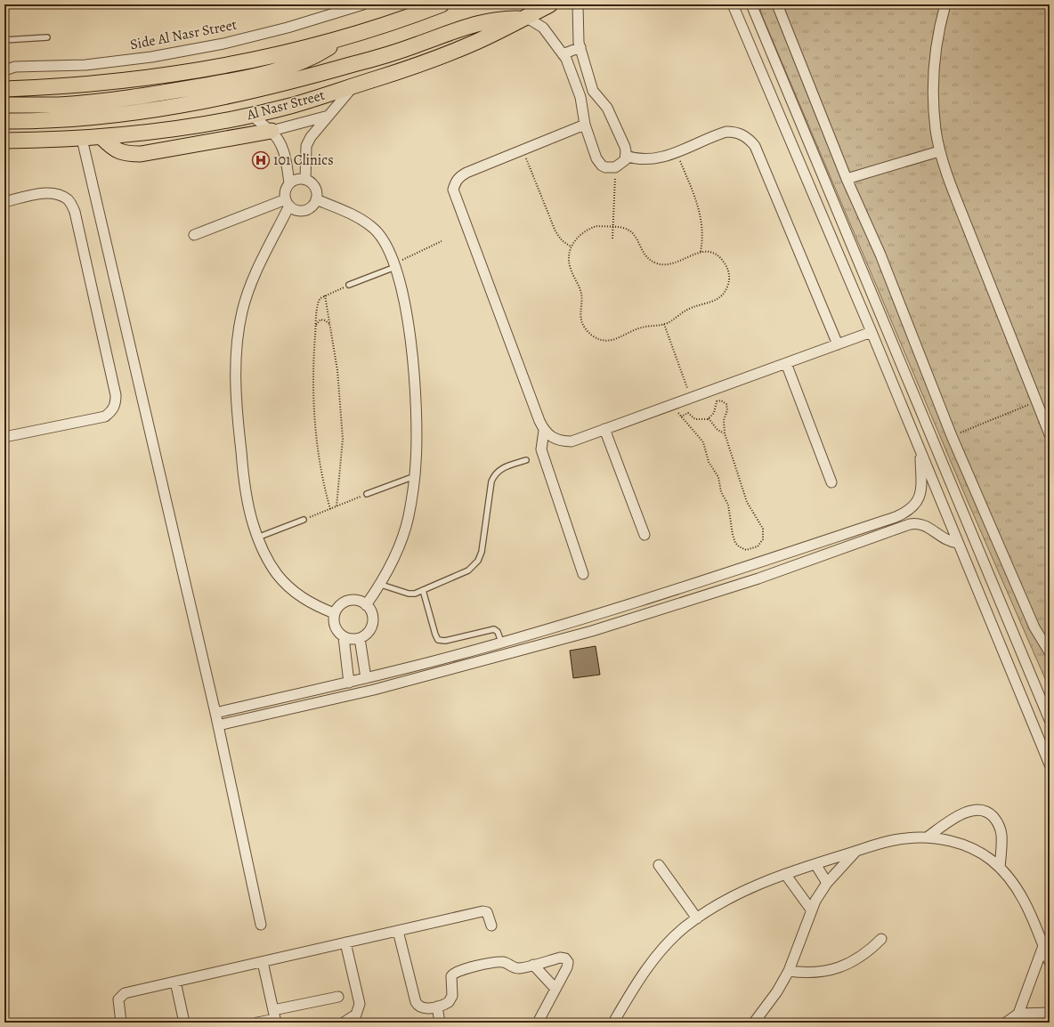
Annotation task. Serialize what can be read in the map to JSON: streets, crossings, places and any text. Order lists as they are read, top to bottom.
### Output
{
  "streets": {
    "main road": ["Al Nasr Street"],
    "street": ["Side Al Nasr Street"]
  },
  "places": {
    "hospital": ["101 Clinics"]
  }
}
